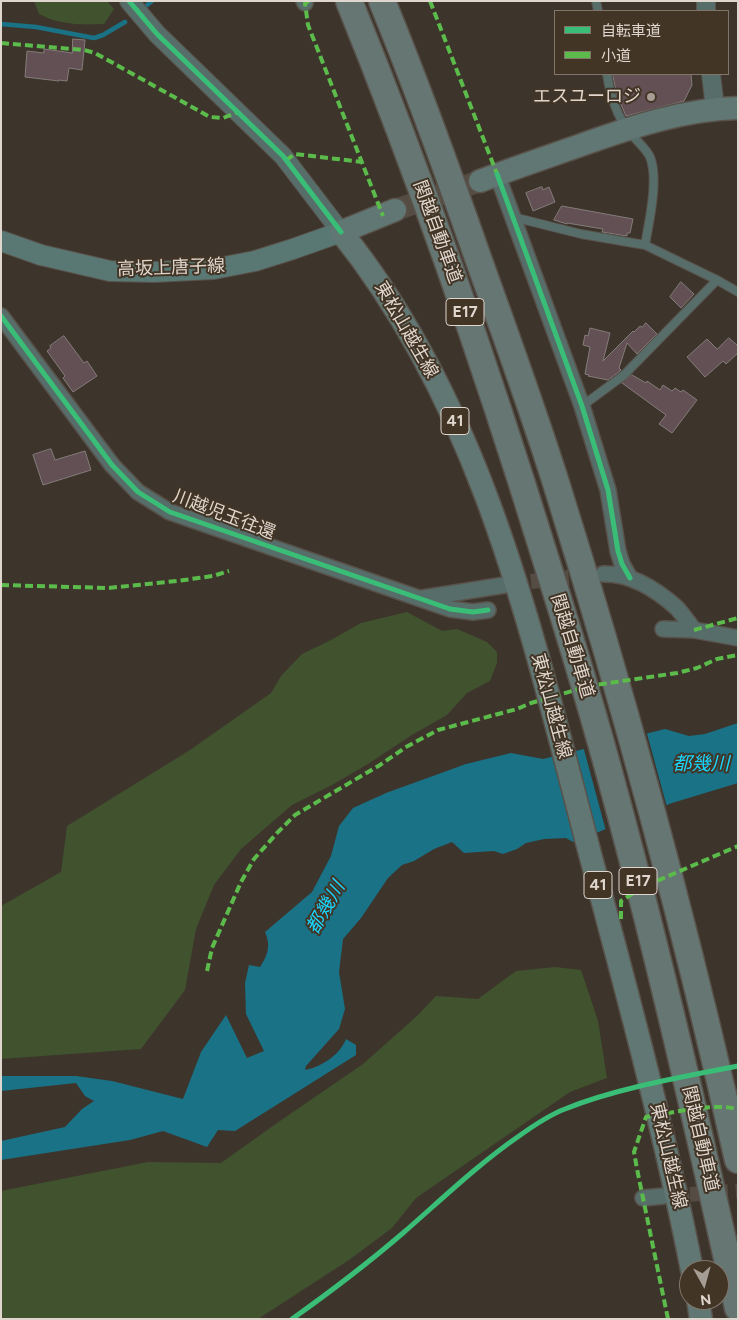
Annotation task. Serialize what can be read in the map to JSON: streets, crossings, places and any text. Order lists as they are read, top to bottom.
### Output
{
  "streets": {
    "highway": ["関越自動車道", "E17"],
    "main road": ["高坂上唐子線", "東松山越生線", "41"],
    "street": ["川越児玉往還"]
  },
  "crossings": [
    ["高坂上唐子線", "東松山越生線"]
  ],
  "water": ["都幾川"],
  "places": ["エスユーロジ"],
  "legend": ["自転車道", "小道"],
  "north": "bottom"
}
